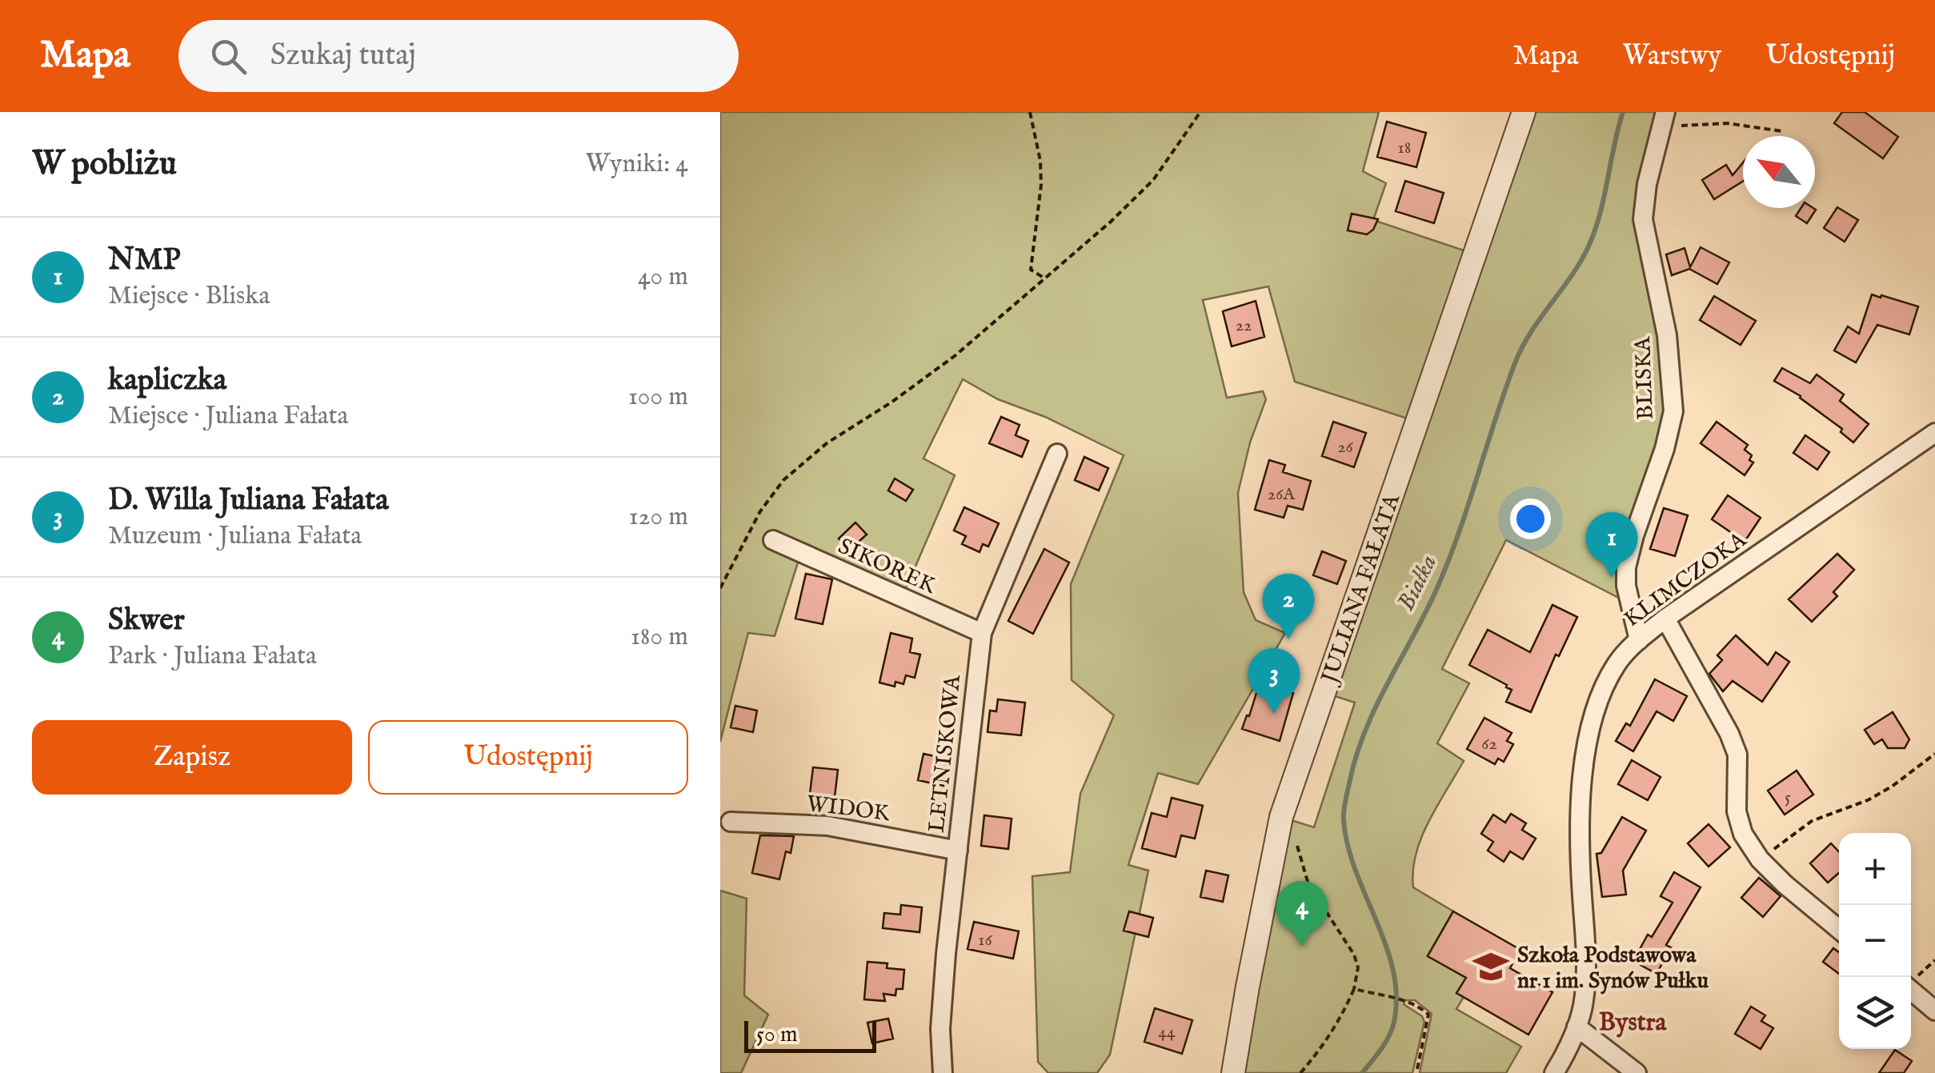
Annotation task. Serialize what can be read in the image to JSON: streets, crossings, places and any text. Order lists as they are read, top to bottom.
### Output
{
  "streets": {
    "street": [
      "BLISKA",
      "SIKOREK",
      "KLIMCZOKA",
      "JULIANA FAŁATA",
      "LETNISKOWA",
      "WIDOK"
    ]
  },
  "crossings": [
    ["BLISKA", "KLIMCZOKA"],
    ["SIKOREK", "LETNISKOWA"],
    ["LETNISKOWA", "WIDOK"]
  ],
  "districts": ["Bystra"],
  "water": ["Białka"],
  "places": {
    "school or university": ["Szkoła Podstawowa nr 1 im. Synów Pułku"]
  },
  "house_numbers": [
    "18",
    "22",
    "26",
    "26A",
    "62",
    "5",
    "16",
    "44"
  ],
  "scale_bar": "50 m",
  "north": "top left",
  "page": {
    "header": "Mapa",
    "search": "Szukaj tutaj",
    "nav": ["Mapa", "Warstwy", "Udostępnij"],
    "heading": ["W pobliżu", "Wyniki: 4"],
    "list": [
      {
        "mark": "1",
        "name": "NMP",
        "note": "Miejsce · Bliska",
        "value": "40 m"
      },
      {
        "mark": "2",
        "name": "kapliczka",
        "note": "Miejsce · Juliana Fałata",
        "value": "100 m"
      },
      {
        "mark": "3",
        "name": "D. Willa Juliana Fałata",
        "note": "Muzeum · Juliana Fałata",
        "value": "120 m"
      },
      {
        "mark": "4",
        "name": "Skwer",
        "note": "Park · Juliana Fałata",
        "value": "180 m"
      }
    ],
    "pins": [
      "1",
      "2",
      "3",
      "4"
    ],
    "buttons": ["Zapisz", "Udostępnij"],
    "map_buttons": ["+", "−"],
    "scale": "50 m"
  }
}
